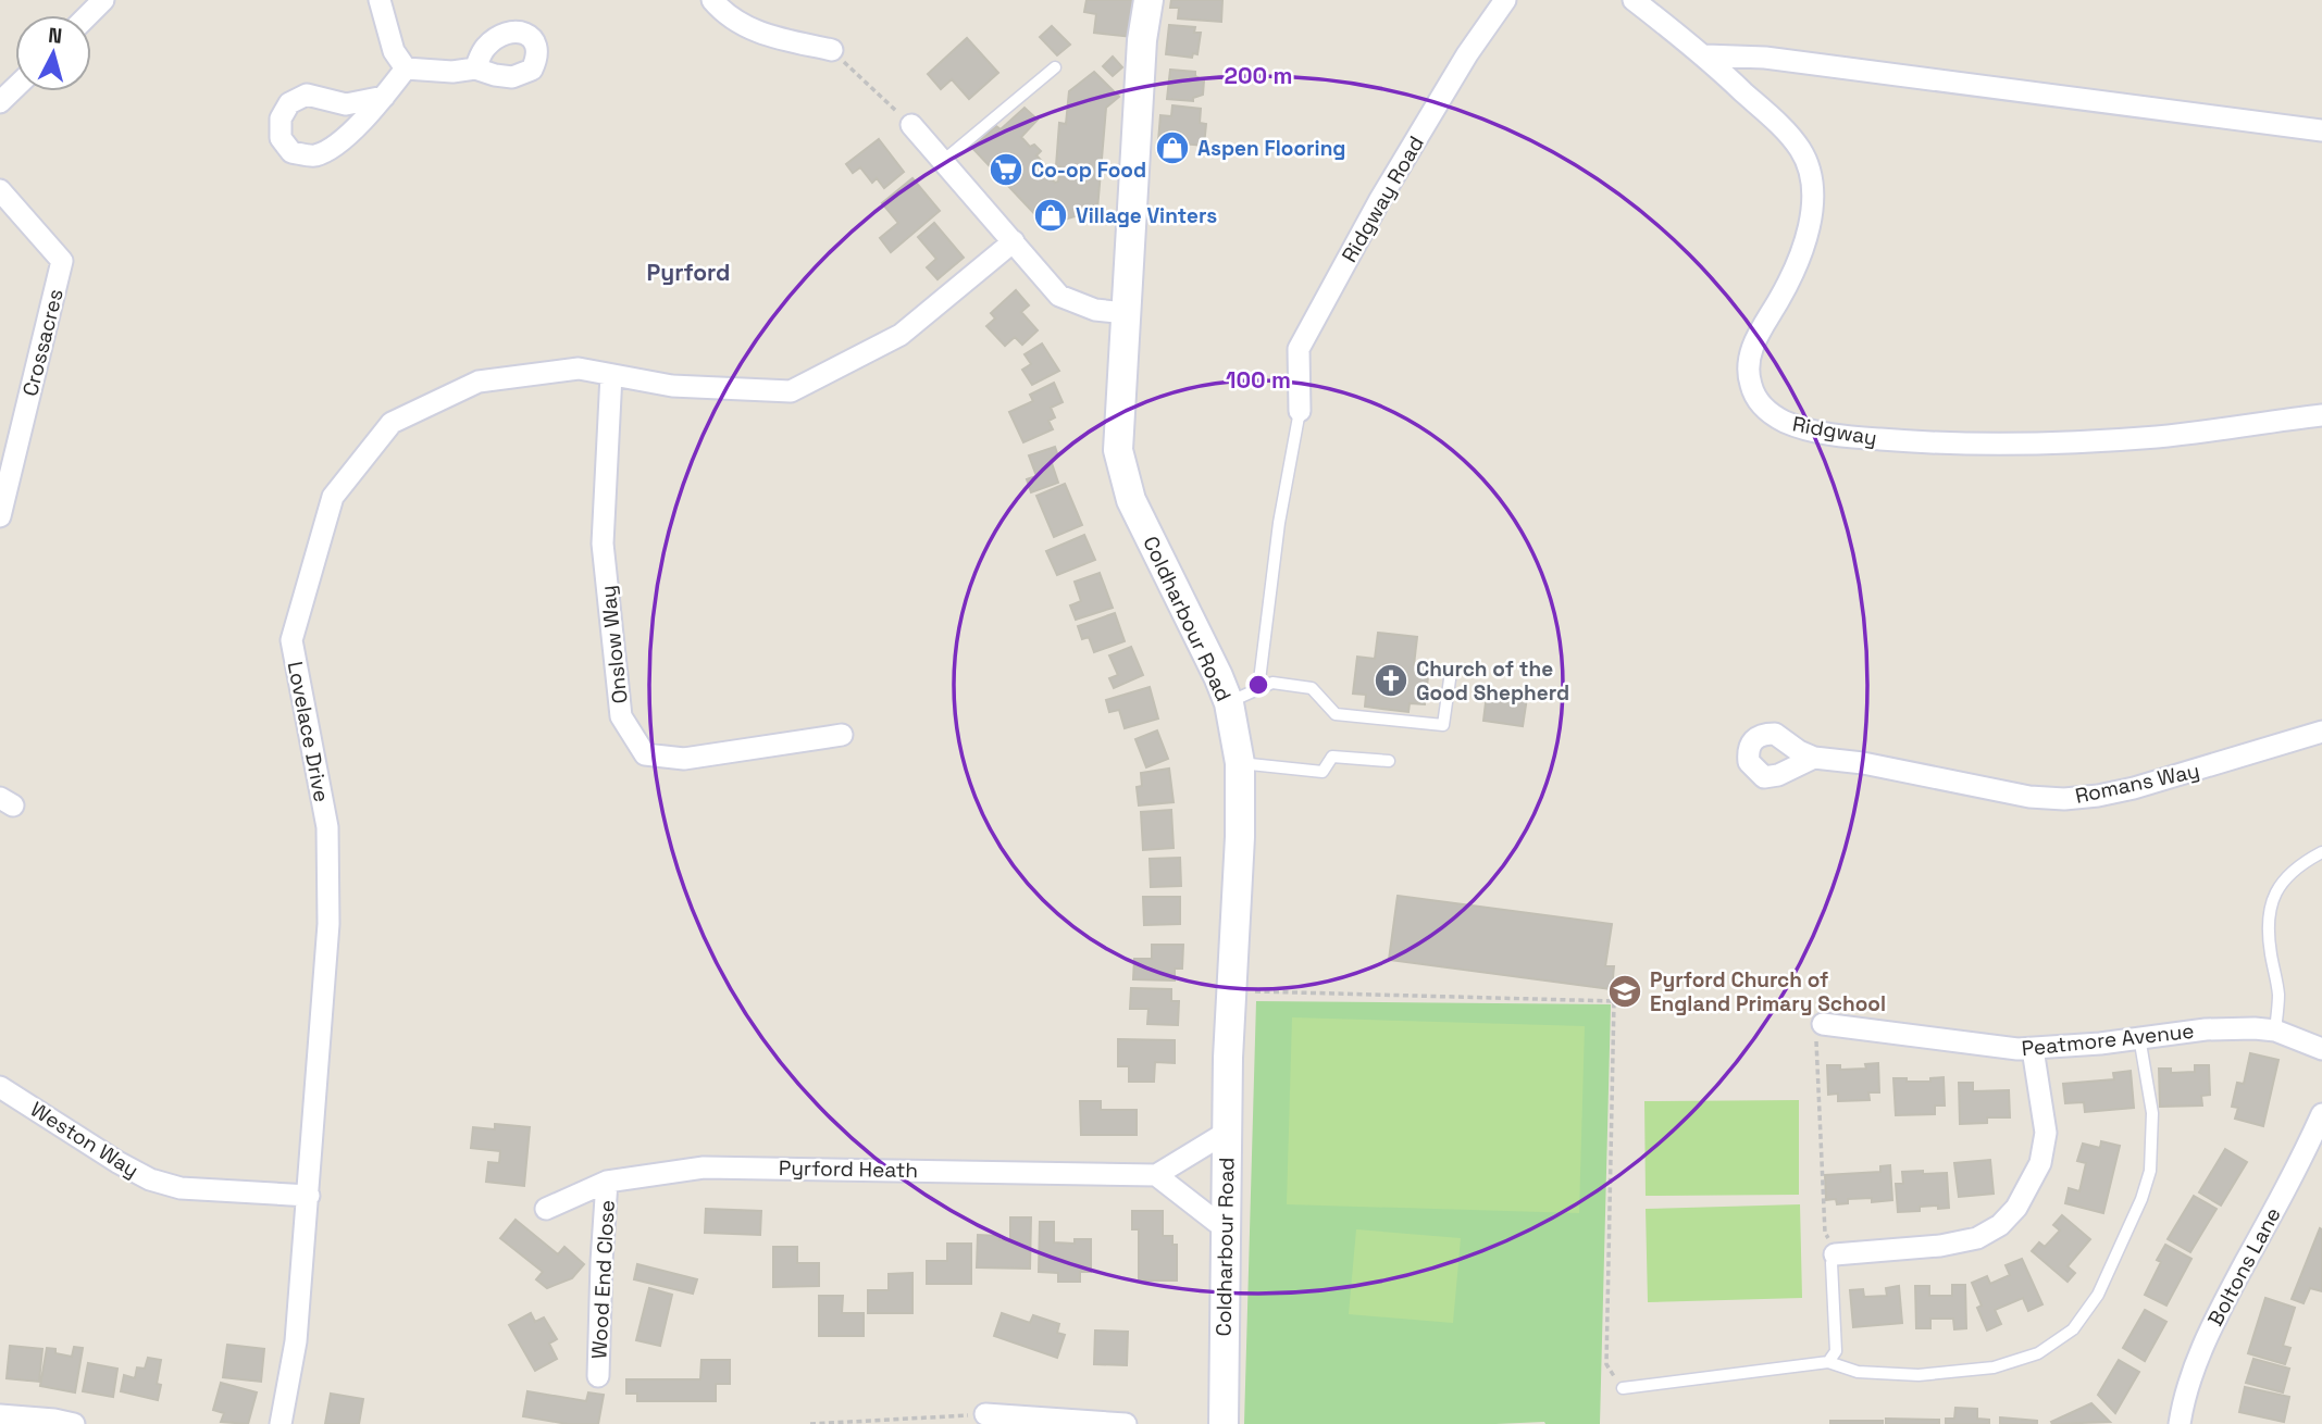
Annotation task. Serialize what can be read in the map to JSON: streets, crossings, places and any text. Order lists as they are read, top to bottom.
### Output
{
  "streets": {
    "main road": ["Coldharbour Road"],
    "street": [
      "Ridgway Road",
      "Crossacres",
      "Ridgway",
      "Onslow Way",
      "Lovelace Drive",
      "Romans Way",
      "Peatmore Avenue",
      "Weston Way",
      "Pyrford Heath",
      "Boltons Lane",
      "Wood End Close"
    ]
  },
  "crossings": [
    ["Onslow Way", "Lovelace Drive"],
    ["Lovelace Drive", "Weston Way"],
    ["Pyrford Heath", "Wood End Close"]
  ],
  "districts": ["Pyrford"],
  "places": {
    "shop": ["Aspen Flooring", "Village Vinters"],
    "supermarket": ["Co-op Food"],
    "church": ["Church of the Good Shepherd"],
    "school or university": ["Pyrford Church of England Primary School"]
  },
  "north": "top",
  "rings": ["200 m", "100 m"]
}
